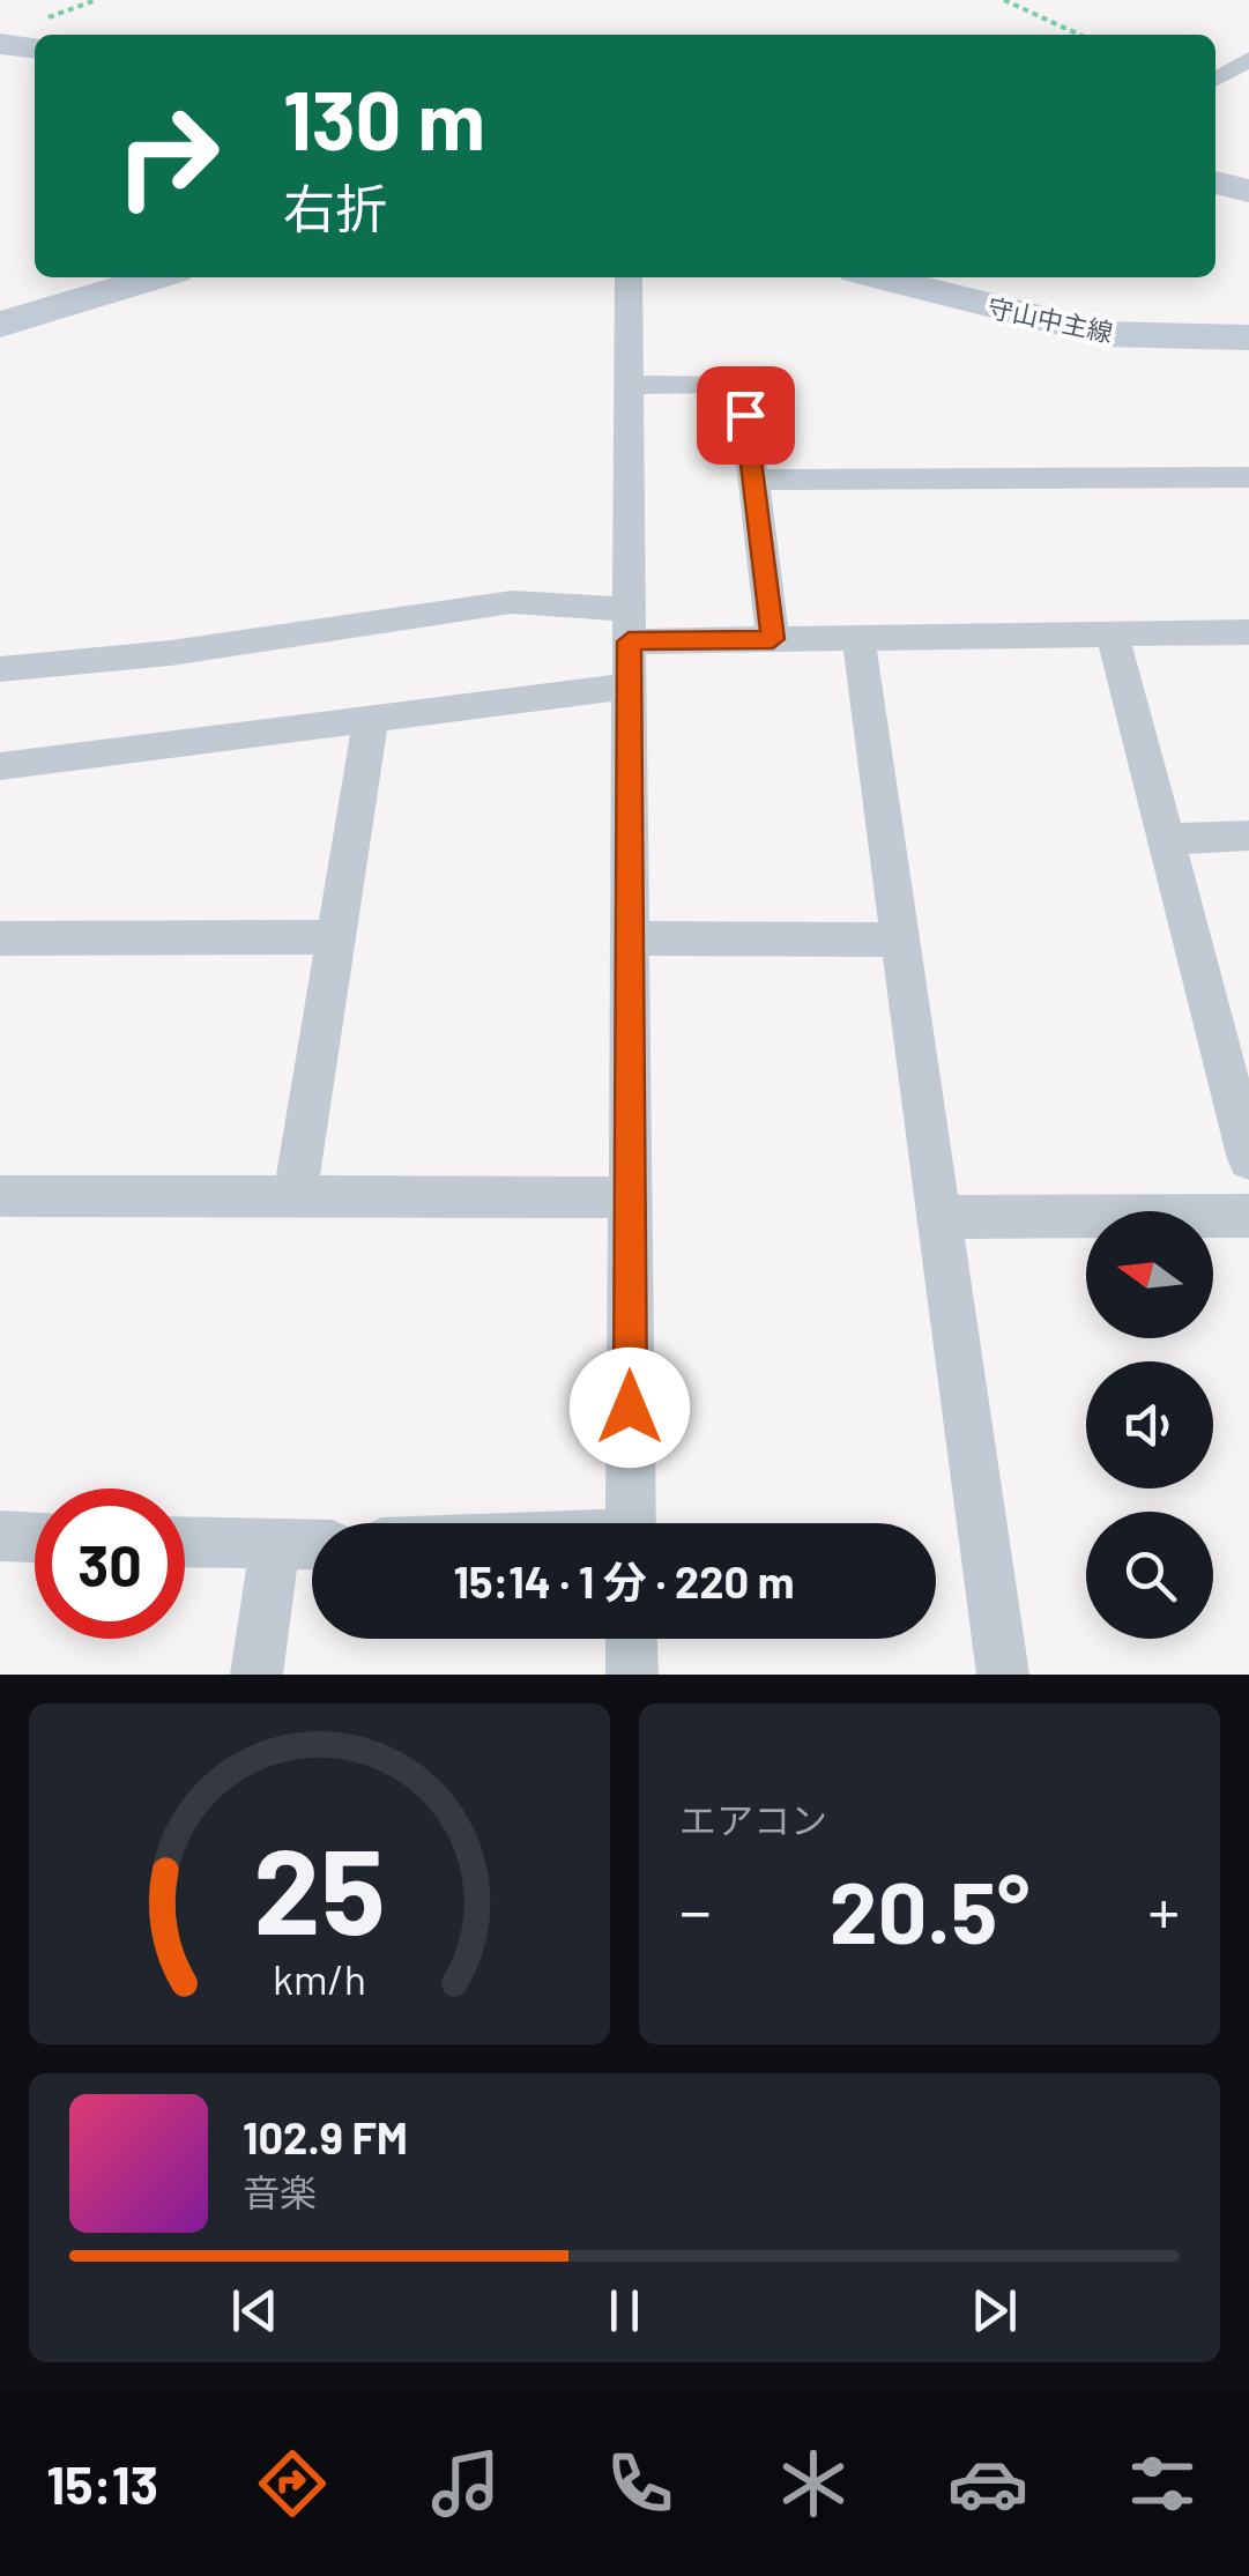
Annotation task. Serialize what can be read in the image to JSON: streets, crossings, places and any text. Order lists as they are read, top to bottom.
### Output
{
  "streets": {
    "main road": ["守山中主線"]
  },
  "north": "left",
  "page": {
    "turn": ["130 m", "右折"],
    "limit": "30",
    "trip": "15:14 · 1 分 · 220 m",
    "tile": "エアコン",
    "heat": ["−", "20.5°", "+"],
    "song": ["102.9 FM", "音楽"],
    "tabs": "15:13",
    "gauge": ["25", "km/h"]
  }
}
